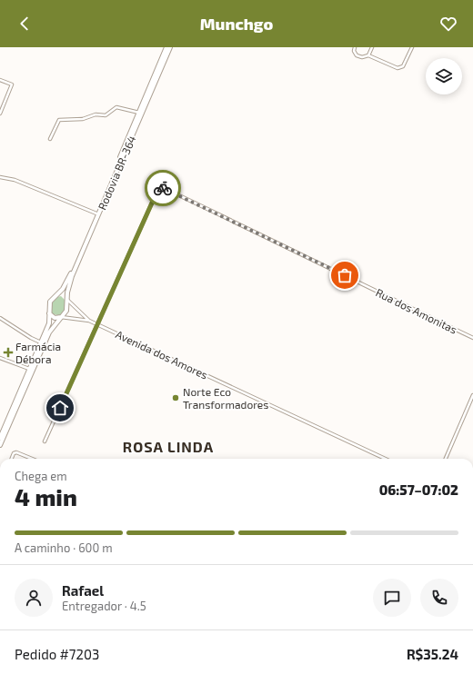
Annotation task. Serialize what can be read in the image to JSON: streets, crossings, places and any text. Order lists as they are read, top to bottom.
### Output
{
  "streets": {
    "highway": ["Rodovia BR-364"],
    "street": ["Rua dos Amonitas", "Avenida dos Amores"]
  },
  "crossings": [
    ["Rodovia BR-364", "Avenida dos Amores"],
    ["Rua dos Amonitas", "Avenida dos Amores"]
  ],
  "districts": ["ROSA LINDA"],
  "places": {
    "health": ["Farmácia Débora"],
    "other": ["Norte Eco Transformadores"]
  },
  "page": {
    "header": "Munchgo",
    "heading": ["4 min", "Chega em", "06:57–07:02"],
    "panel": [
      "Rafael",
      "Entregador · 4.5",
      "Pedido #7203",
      "R$35.24"
    ],
    "bar": "A caminho · 600 m"
  }
}
